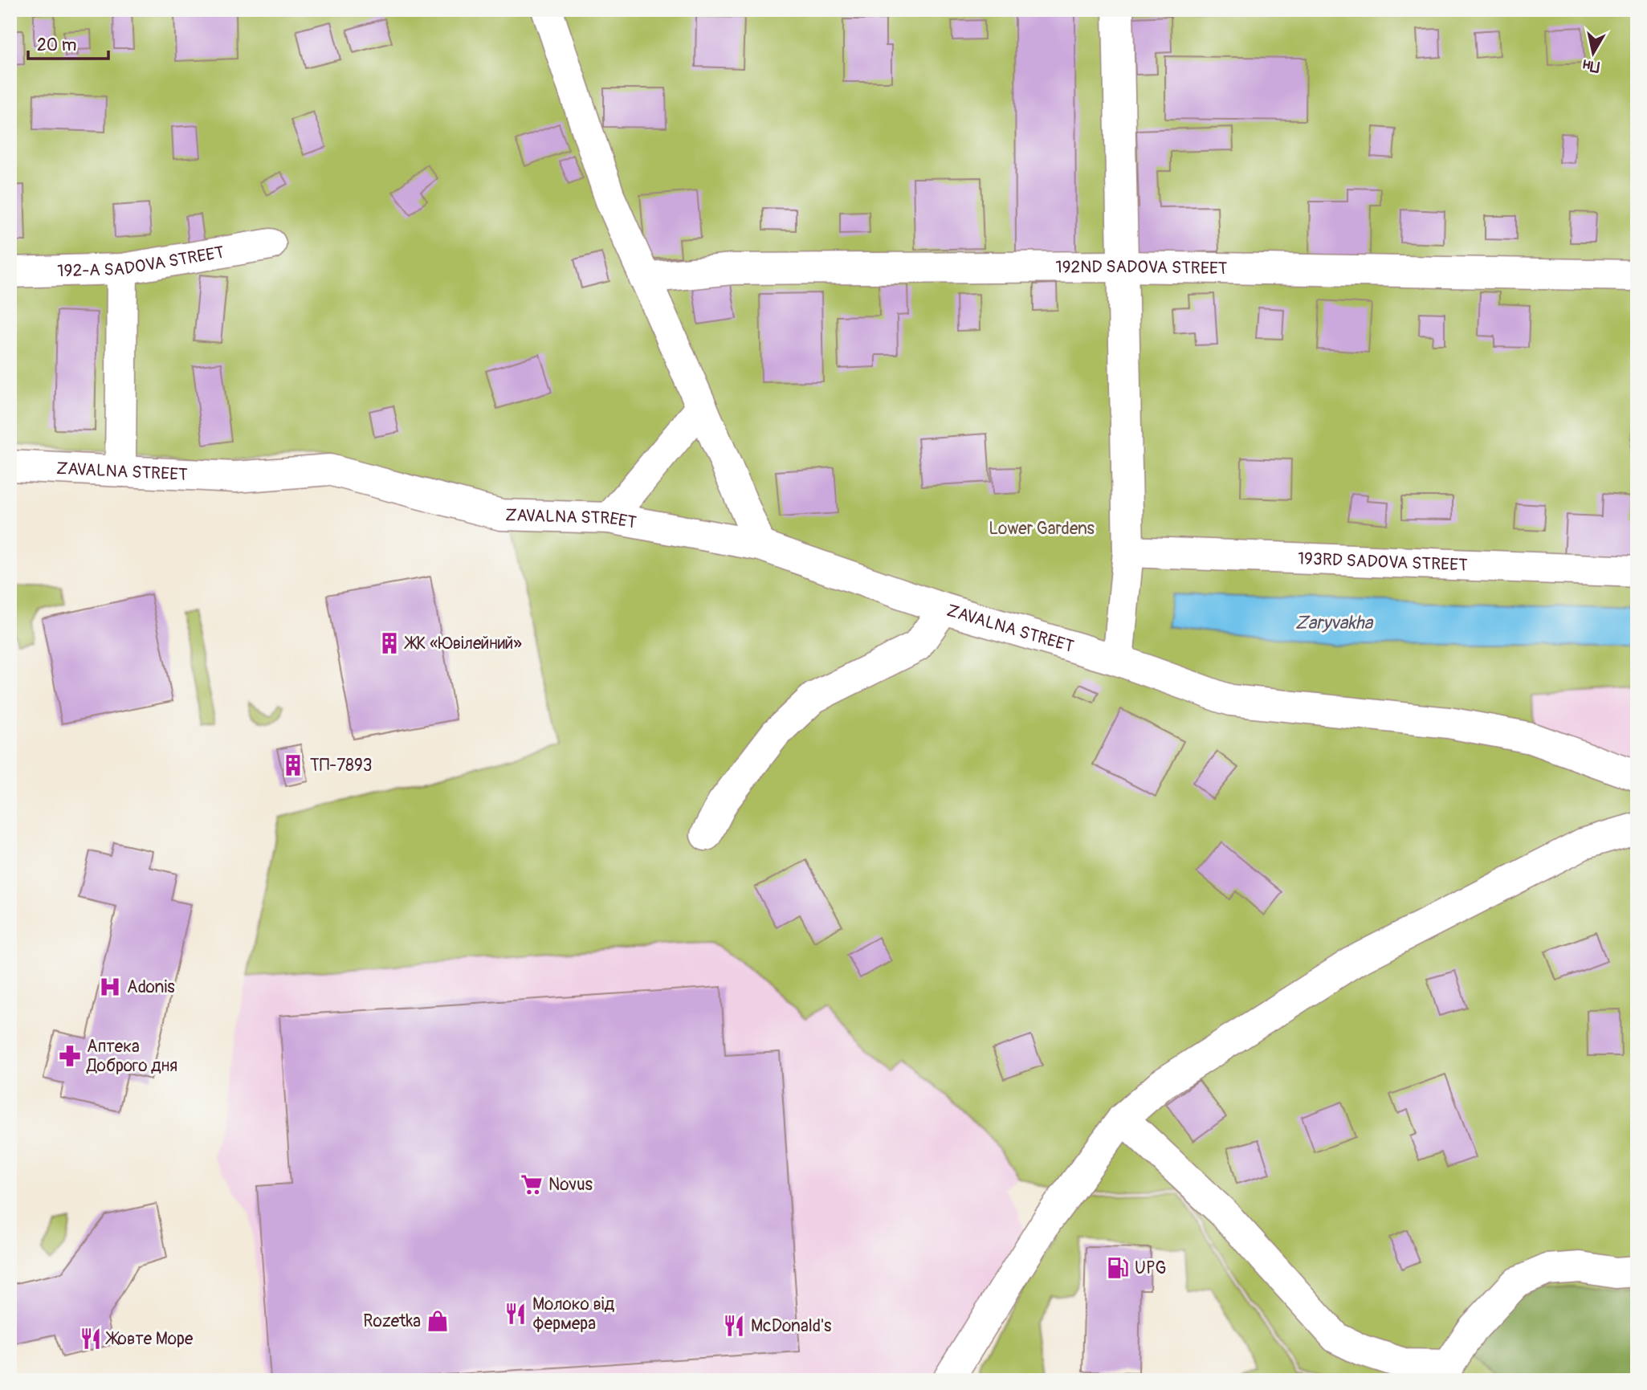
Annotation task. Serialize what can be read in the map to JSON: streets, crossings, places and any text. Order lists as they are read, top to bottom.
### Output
{
  "streets": {
    "street": [
      "192-A SADOVA STREET",
      "192ND SADOVA STREET",
      "ZAVALNA STREET",
      "193RD SADOVA STREET"
    ]
  },
  "water": ["Zaryvakha"],
  "parks": ["Lower Gardens"],
  "places": {
    "building": ["ЖК «Ювілейний»", "ТП-7893"],
    "hospital": ["Adonis"],
    "pharmacy": ["Аптека Доброго дня"],
    "supermarket": ["Novus"],
    "fuel station": ["UPG"],
    "restaurant": ["Молоко від фермера", "McDonald's", "Жовте Море"],
    "shop": ["Rozetka"]
  },
  "scale_bar": "20 m",
  "north": "bottom"
}
